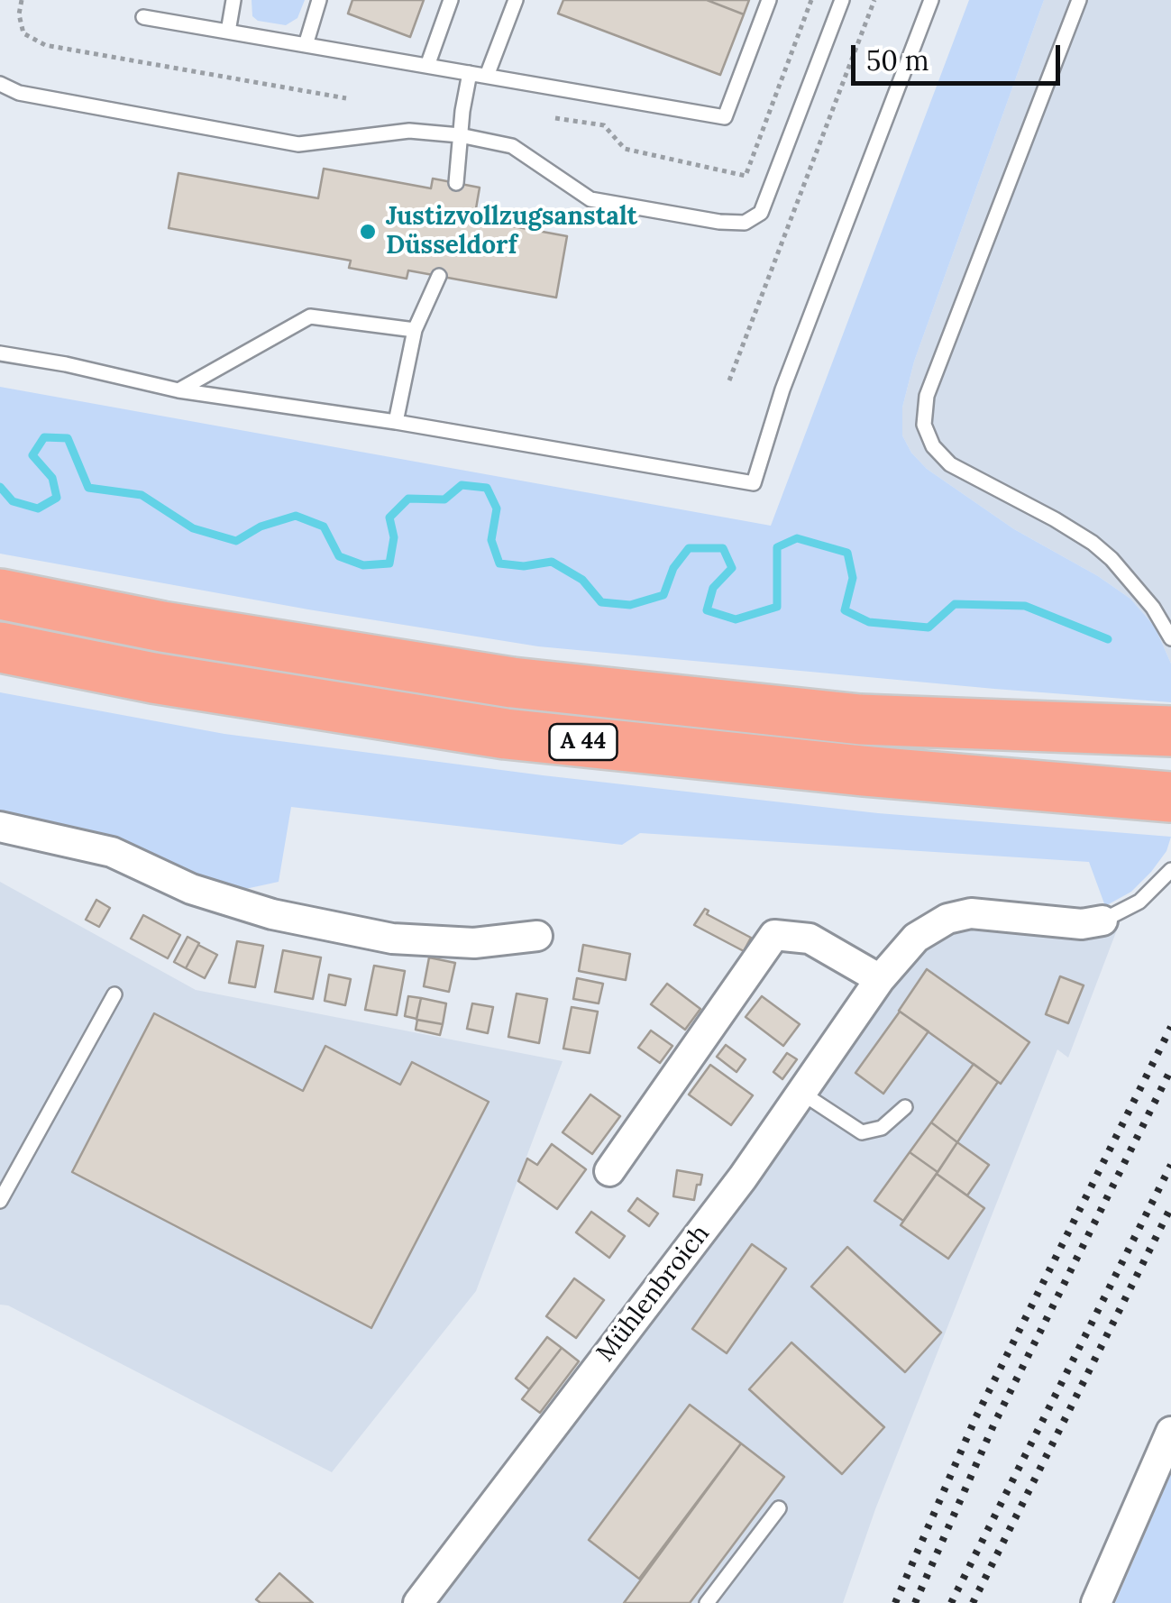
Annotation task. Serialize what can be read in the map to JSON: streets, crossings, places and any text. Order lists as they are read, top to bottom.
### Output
{
  "streets": {
    "highway": ["A 44"],
    "street": ["Mühlenbroich"]
  },
  "places": ["Justizvollzugsanstalt Düsseldorf"],
  "scale_bar": "50 m"
}
